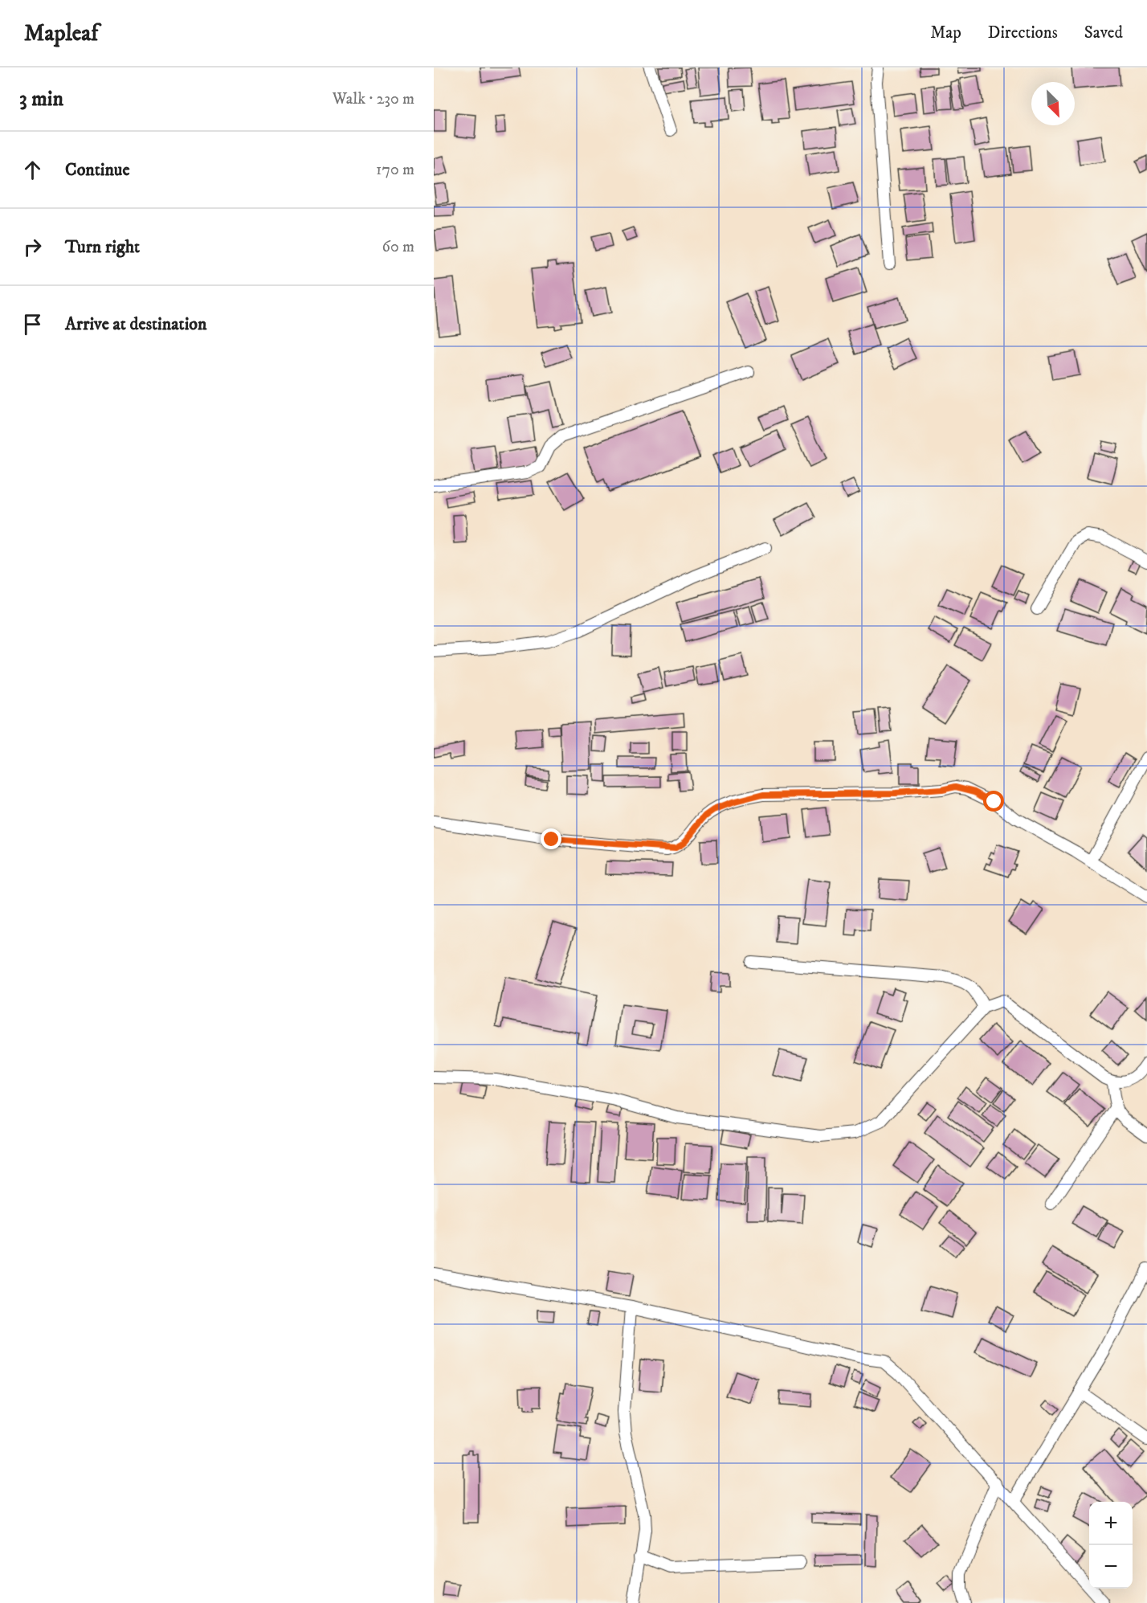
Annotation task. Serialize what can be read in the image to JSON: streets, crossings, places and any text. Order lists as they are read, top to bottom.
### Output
{
  "north": "bottom right",
  "page": {
    "header": "Mapleaf",
    "nav": ["Map", "Directions", "Saved"],
    "heading": ["3 min", "Walk · 230 m"],
    "list": [
      ["Continue", "170 m"],
      ["Turn right", "60 m"],
      "Arrive at destination"
    ],
    "map_buttons": ["+", "−"]
  }
}
